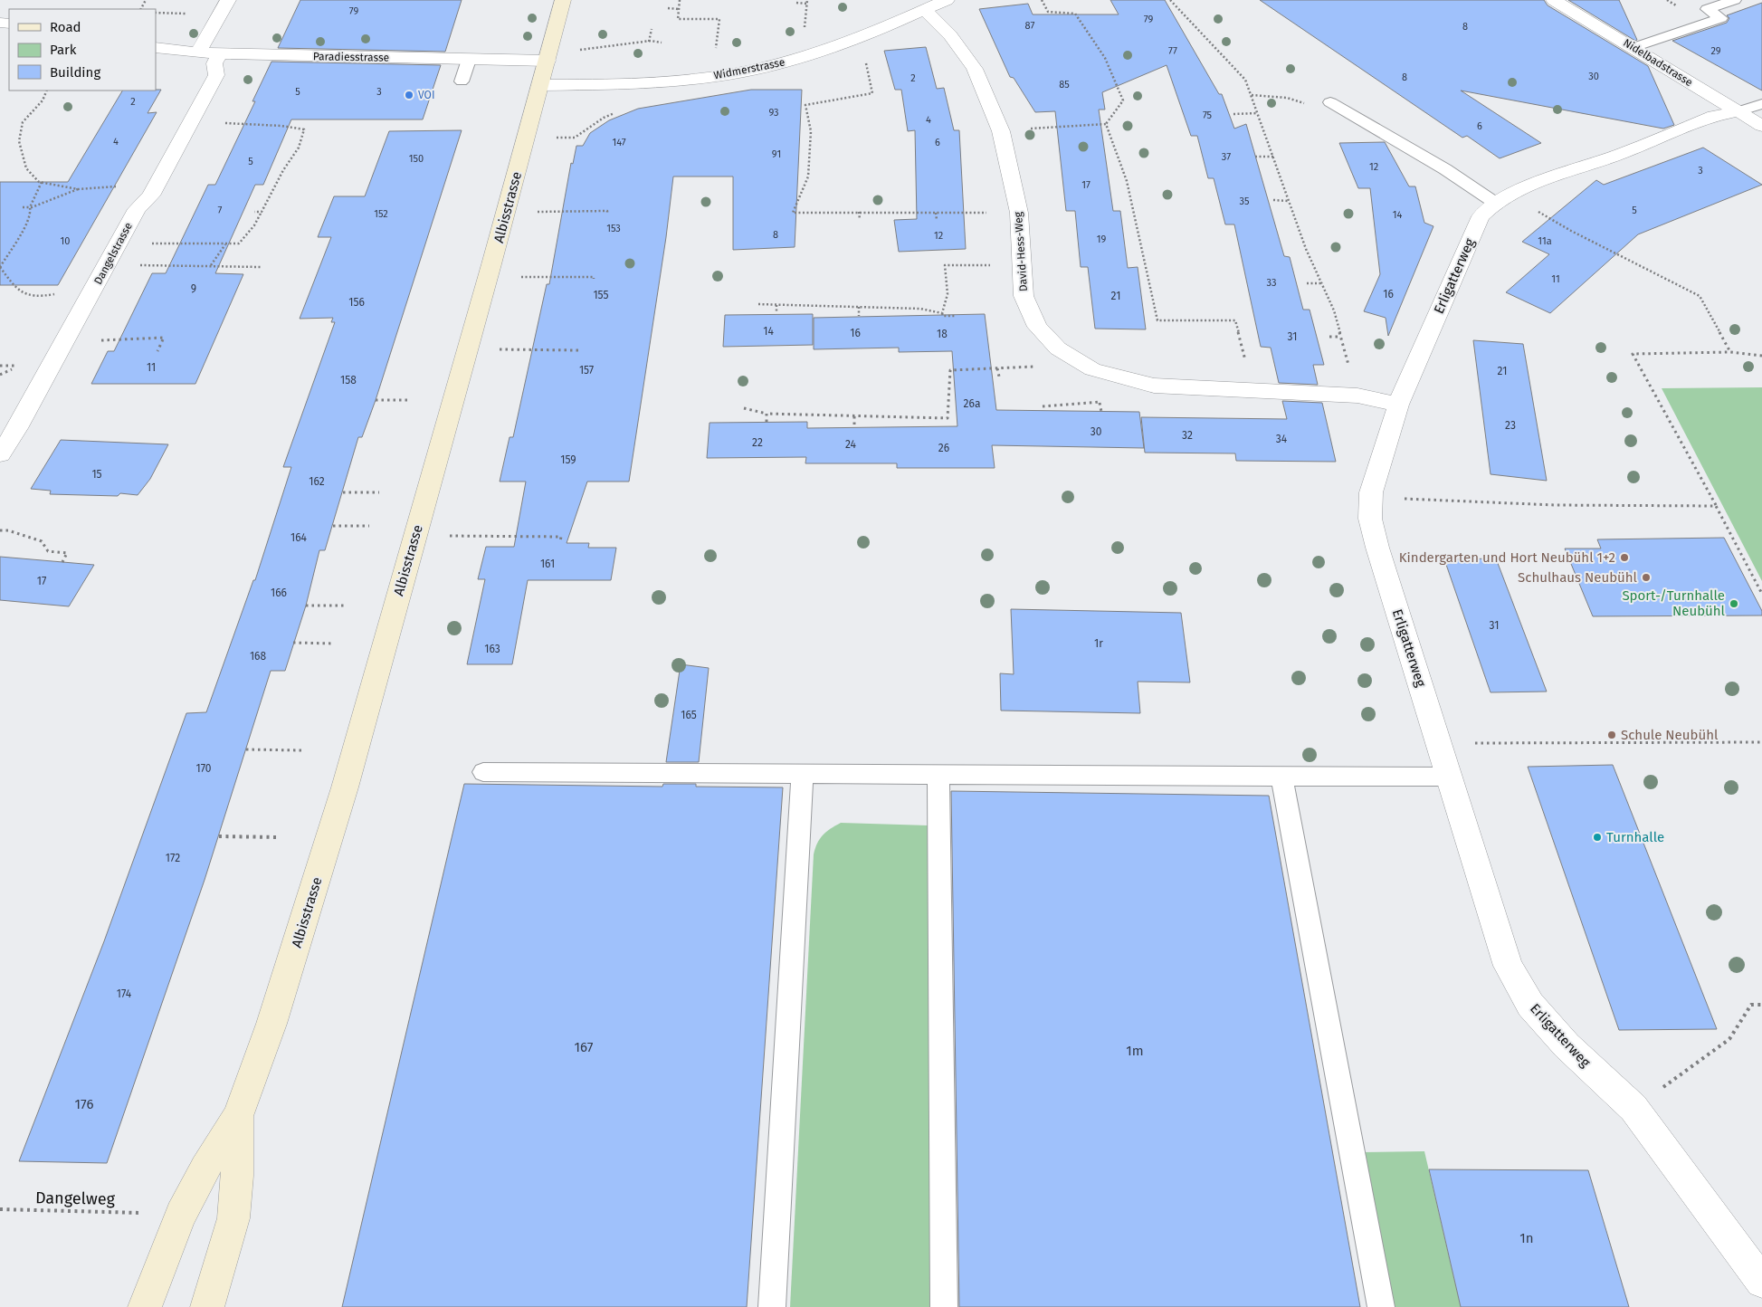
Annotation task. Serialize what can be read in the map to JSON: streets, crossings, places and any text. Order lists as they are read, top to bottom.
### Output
{
  "streets": {
    "main road": ["Albisstrasse"],
    "street": [
      "Paradiesstrasse",
      "Nidelbadstrasse",
      "Widmerstrasse",
      "David-Hess-Weg",
      "Dangelstrasse",
      "Erligatterweg"
    ],
    "path": ["Dangelweg"]
  },
  "crossings": [
    ["Paradiesstrasse", "Albisstrasse"],
    ["Paradiesstrasse", "Dangelstrasse"],
    ["Nidelbadstrasse", "Erligatterweg"],
    ["Widmerstrasse", "Albisstrasse"],
    ["Widmerstrasse", "David-Hess-Weg"],
    ["David-Hess-Weg", "Erligatterweg"]
  ],
  "places": [
    "VOI",
    "Kindergarten und Hort Neubühl 1+2",
    "Schulhaus Neubühl",
    "Sport-/Turnhalle Neubühl",
    "Schule Neubühl",
    "Turnhalle"
  ],
  "house_numbers": [
    "79",
    "79",
    "87",
    "8",
    "77",
    "29",
    "30",
    "8",
    "2",
    "85",
    "5",
    "3",
    "2",
    "93",
    "75",
    "4",
    "6",
    "4",
    "147",
    "6",
    "91",
    "37",
    "150",
    "5",
    "12",
    "3",
    "17",
    "35",
    "7",
    "5",
    "152",
    "14",
    "153",
    "8",
    "12",
    "19",
    "10",
    "11a",
    "11",
    "33",
    "9",
    "16",
    "155",
    "21",
    "156",
    "14",
    "16",
    "18",
    "31",
    "11",
    "157",
    "21",
    "158",
    "26a",
    "23",
    "30",
    "32",
    "34",
    "22",
    "24",
    "26",
    "159",
    "15",
    "162",
    "164",
    "161",
    "17",
    "166",
    "31",
    "1r",
    "163",
    "168",
    "165",
    "170",
    "172",
    "174",
    "167",
    "1m",
    "176",
    "1n"
  ],
  "legend": ["Road", "Park", "Building"]
}
